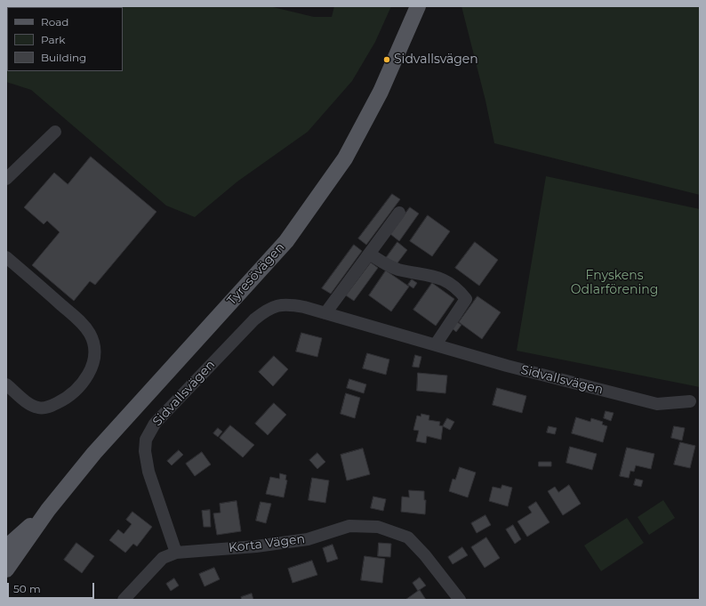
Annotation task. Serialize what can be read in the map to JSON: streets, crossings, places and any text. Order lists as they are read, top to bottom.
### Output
{
  "streets": {
    "main road": ["Tyresövägen"],
    "street": ["Sidvallsvägen", "Korta Vägen"]
  },
  "crossings": [
    ["Sidvallsvägen", "Korta Vägen"]
  ],
  "parks": ["Fnyskens Odlarförening"],
  "places": ["Sidvallsvägen"],
  "legend": ["Road", "Park", "Building"],
  "scale_bar": "50 m"
}
